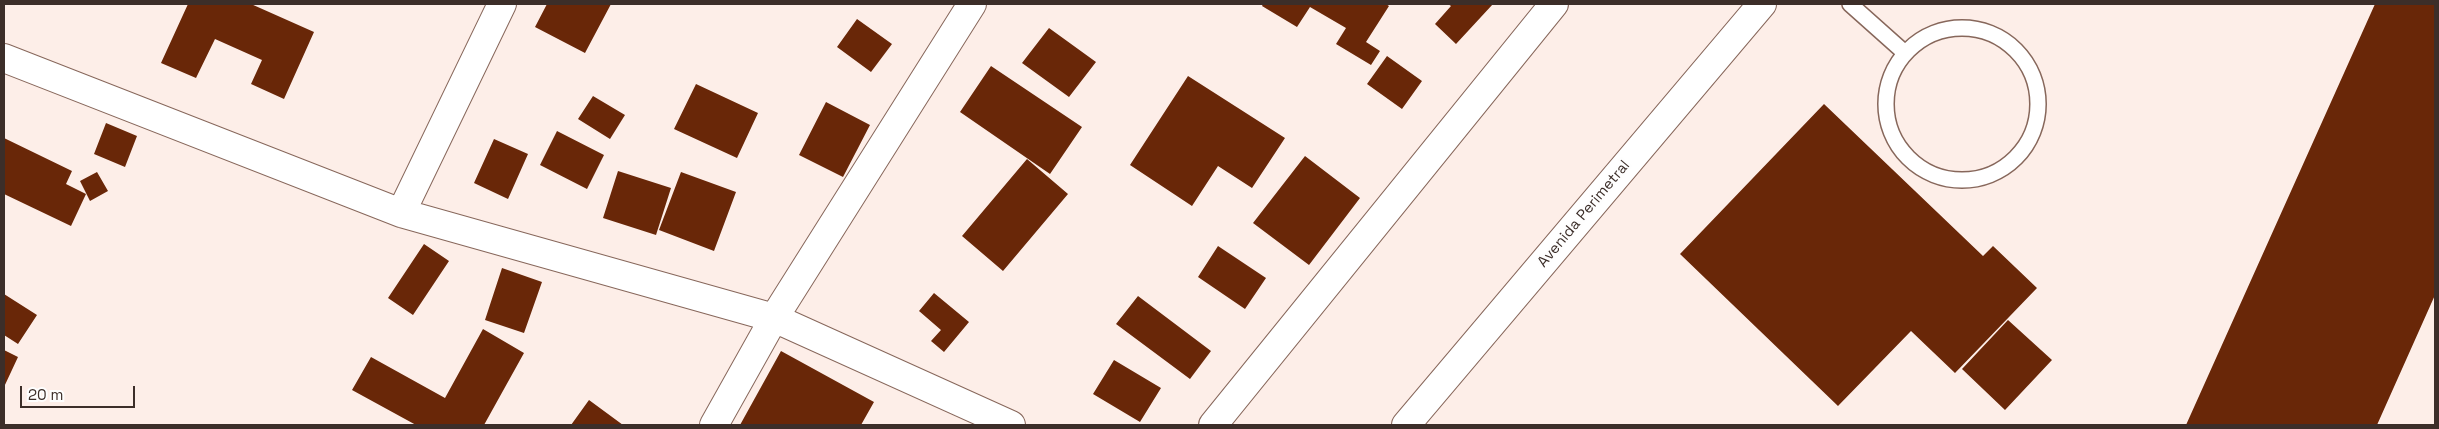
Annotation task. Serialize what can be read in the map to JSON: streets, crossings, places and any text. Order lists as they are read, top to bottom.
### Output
{
  "streets": {
    "street": ["Avenida Perimetral"]
  },
  "scale_bar": "20 m"
}
